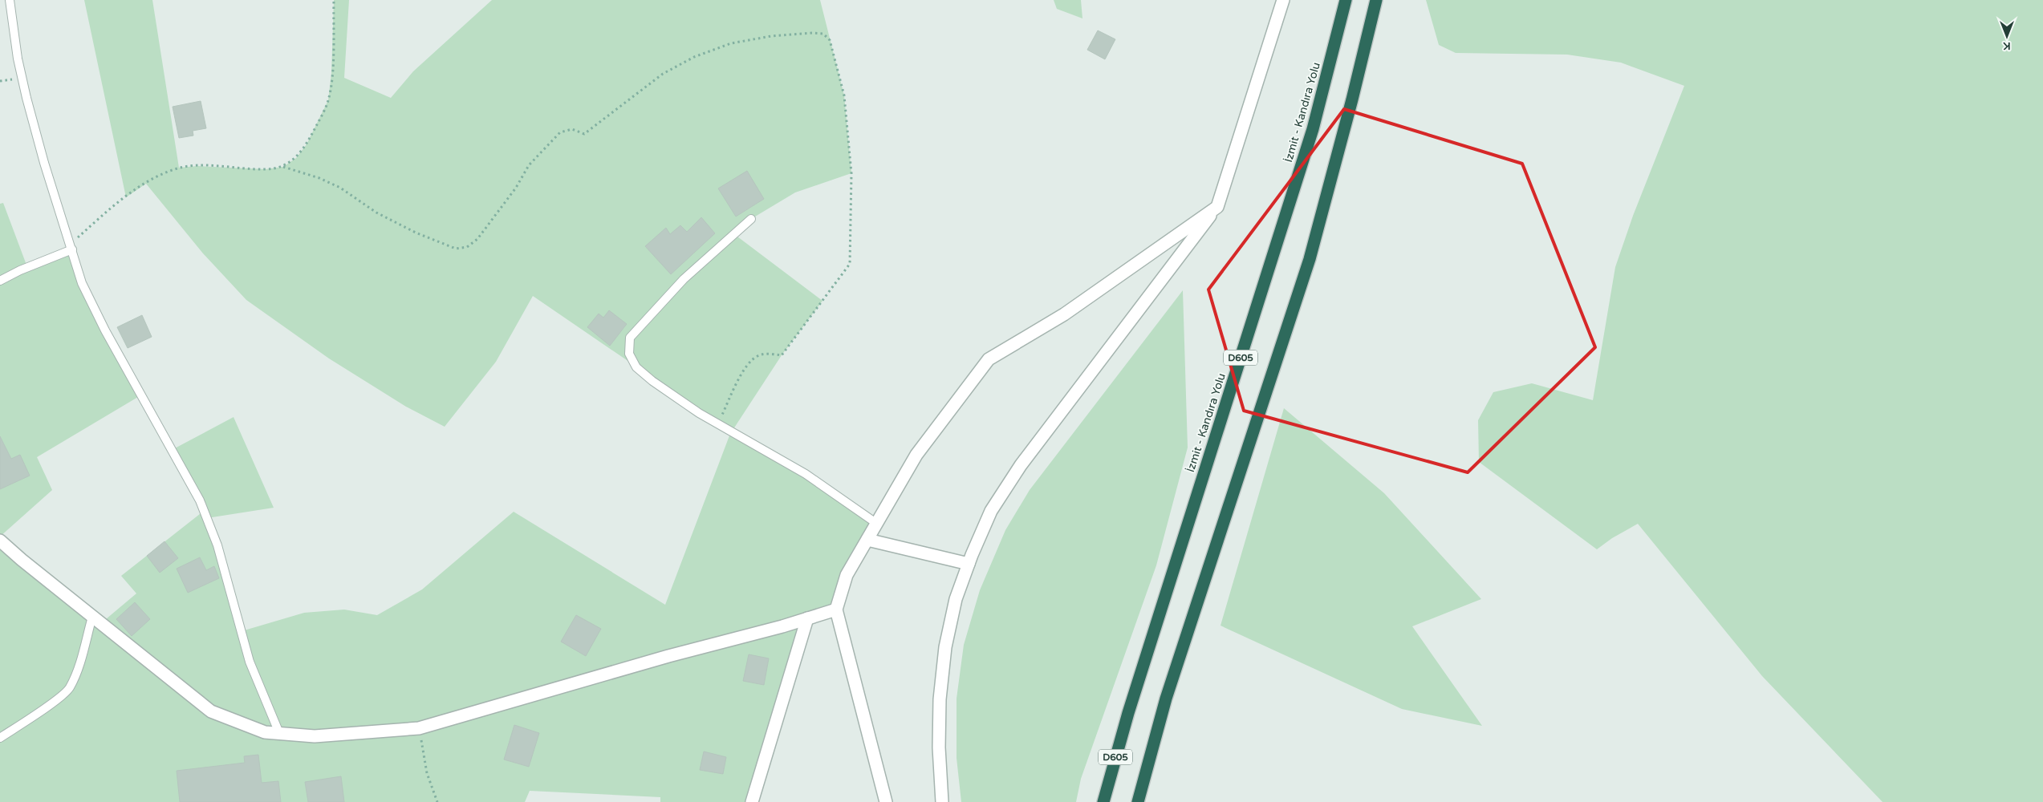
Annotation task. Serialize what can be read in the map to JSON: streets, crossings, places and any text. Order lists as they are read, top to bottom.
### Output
{
  "streets": {
    "highway": ["İzmit - Kandıra Yolu", "D605"]
  },
  "north": "bottom"
}
